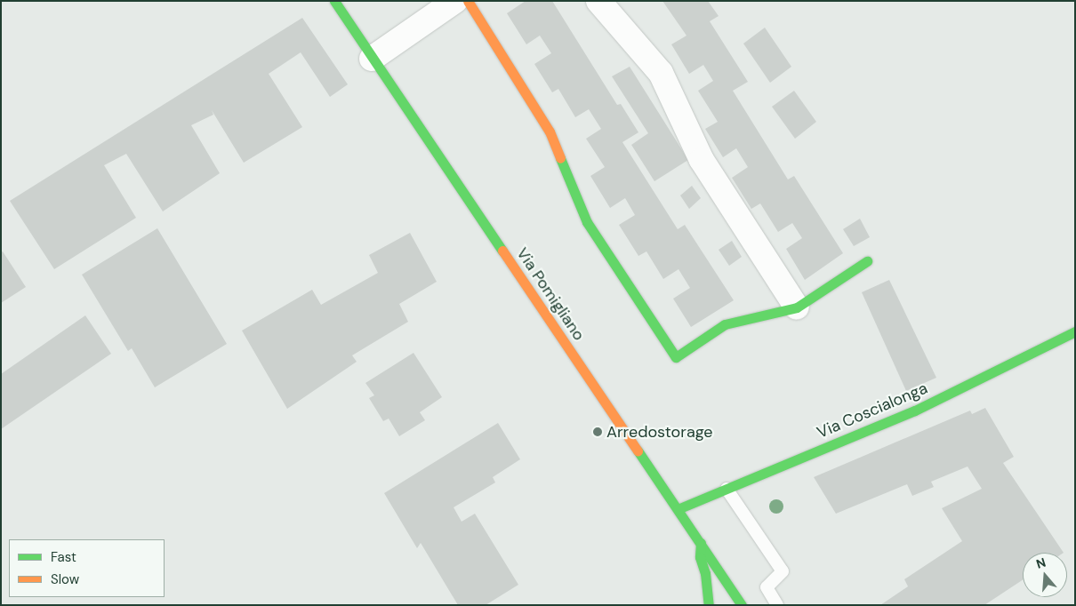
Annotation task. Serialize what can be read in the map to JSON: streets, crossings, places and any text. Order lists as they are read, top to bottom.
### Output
{
  "streets": {
    "main road": ["Via Pomigliano", "Via Coscialonga"]
  },
  "crossings": [
    ["Via Pomigliano", "Via Coscialonga"]
  ],
  "places": ["Arredostorage"],
  "legend": ["Fast", "Slow"],
  "north": "top"
}
